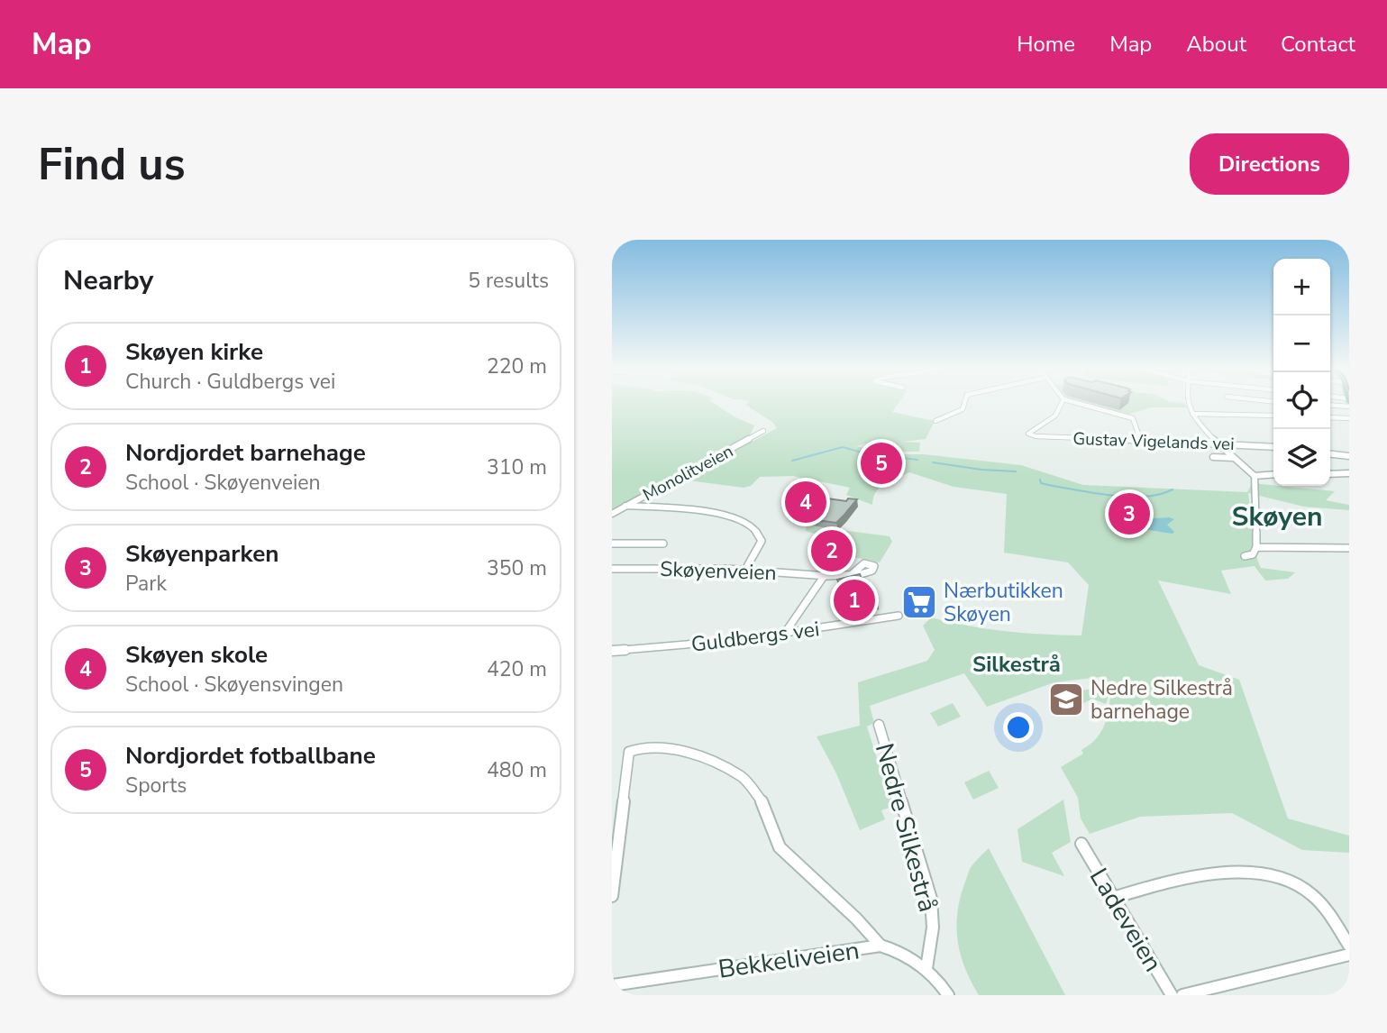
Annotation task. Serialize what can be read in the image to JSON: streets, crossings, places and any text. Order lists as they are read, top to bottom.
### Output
{
  "streets": {
    "street": [
      "Gustav Vigelands vei",
      "Monolitveien",
      "Skøyenveien",
      "Guldbergs vei",
      "Nedre Silkestrå",
      "Ladeveien",
      "Bekkeliveien"
    ]
  },
  "crossings": [
    ["Nedre Silkestrå", "Bekkeliveien"]
  ],
  "districts": ["Skøyen", "Silkestrå"],
  "places": {
    "supermarket": ["Nærbutikken Skøyen"],
    "school or university": ["Nedre Silkestrå barnehage"]
  },
  "page": {
    "header": "Map",
    "nav": [
      "Home",
      "Map",
      "About",
      "Contact"
    ],
    "buttons": "Directions",
    "title": "Find us",
    "heading": ["Nearby", "5 results"],
    "map_buttons": ["+", "−"],
    "list": [
      {
        "mark": "1",
        "name": "Skøyen kirke",
        "note": "Church · Guldbergs vei",
        "value": "220 m"
      },
      {
        "mark": "2",
        "name": "Nordjordet barnehage",
        "note": "School · Skøyenveien",
        "value": "310 m"
      },
      {
        "mark": "3",
        "name": "Skøyenparken",
        "note": "Park",
        "value": "350 m"
      },
      {
        "mark": "4",
        "name": "Skøyen skole",
        "note": "School · Skøyensvingen",
        "value": "420 m"
      },
      {
        "mark": "5",
        "name": "Nordjordet fotballbane",
        "note": "Sports",
        "value": "480 m"
      }
    ],
    "pins": [
      "5",
      "4",
      "3",
      "2",
      "1"
    ]
  }
}
